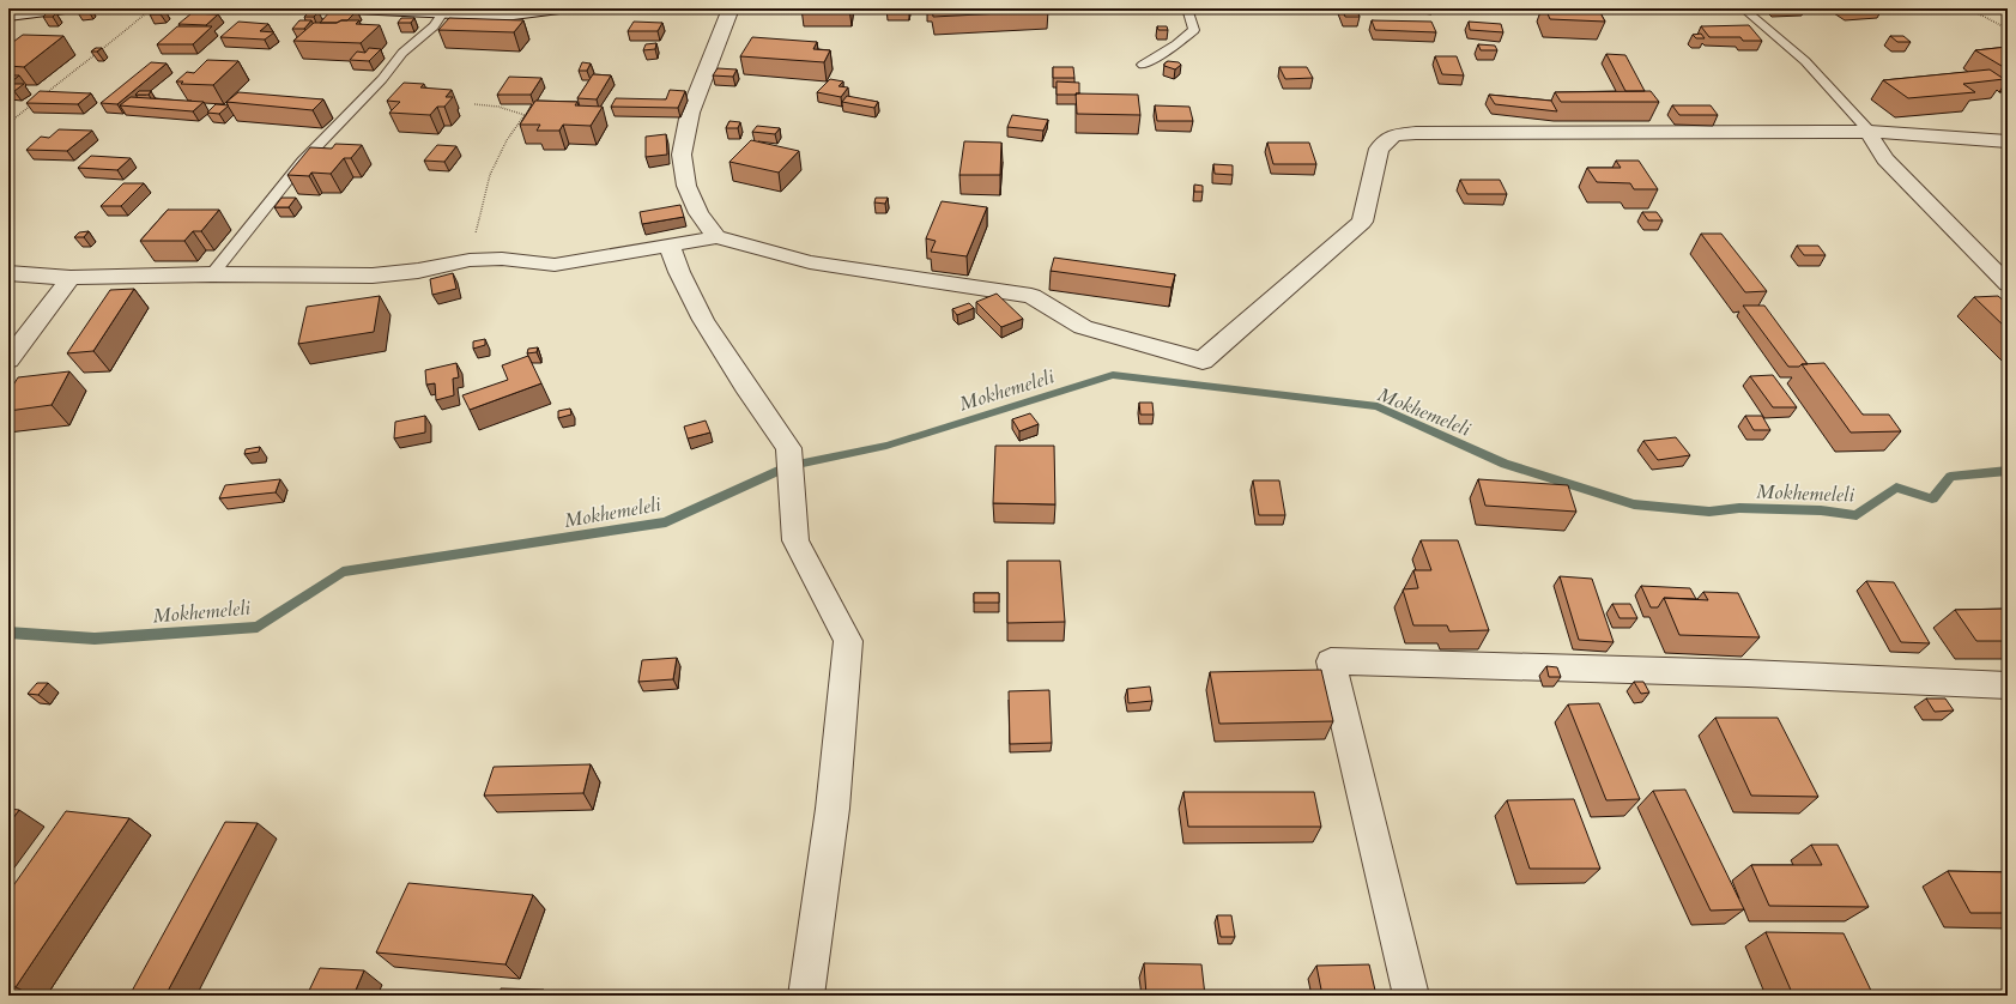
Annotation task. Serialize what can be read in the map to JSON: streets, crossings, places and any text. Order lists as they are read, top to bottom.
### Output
{
  "water": ["Mokhemeleli"]
}
